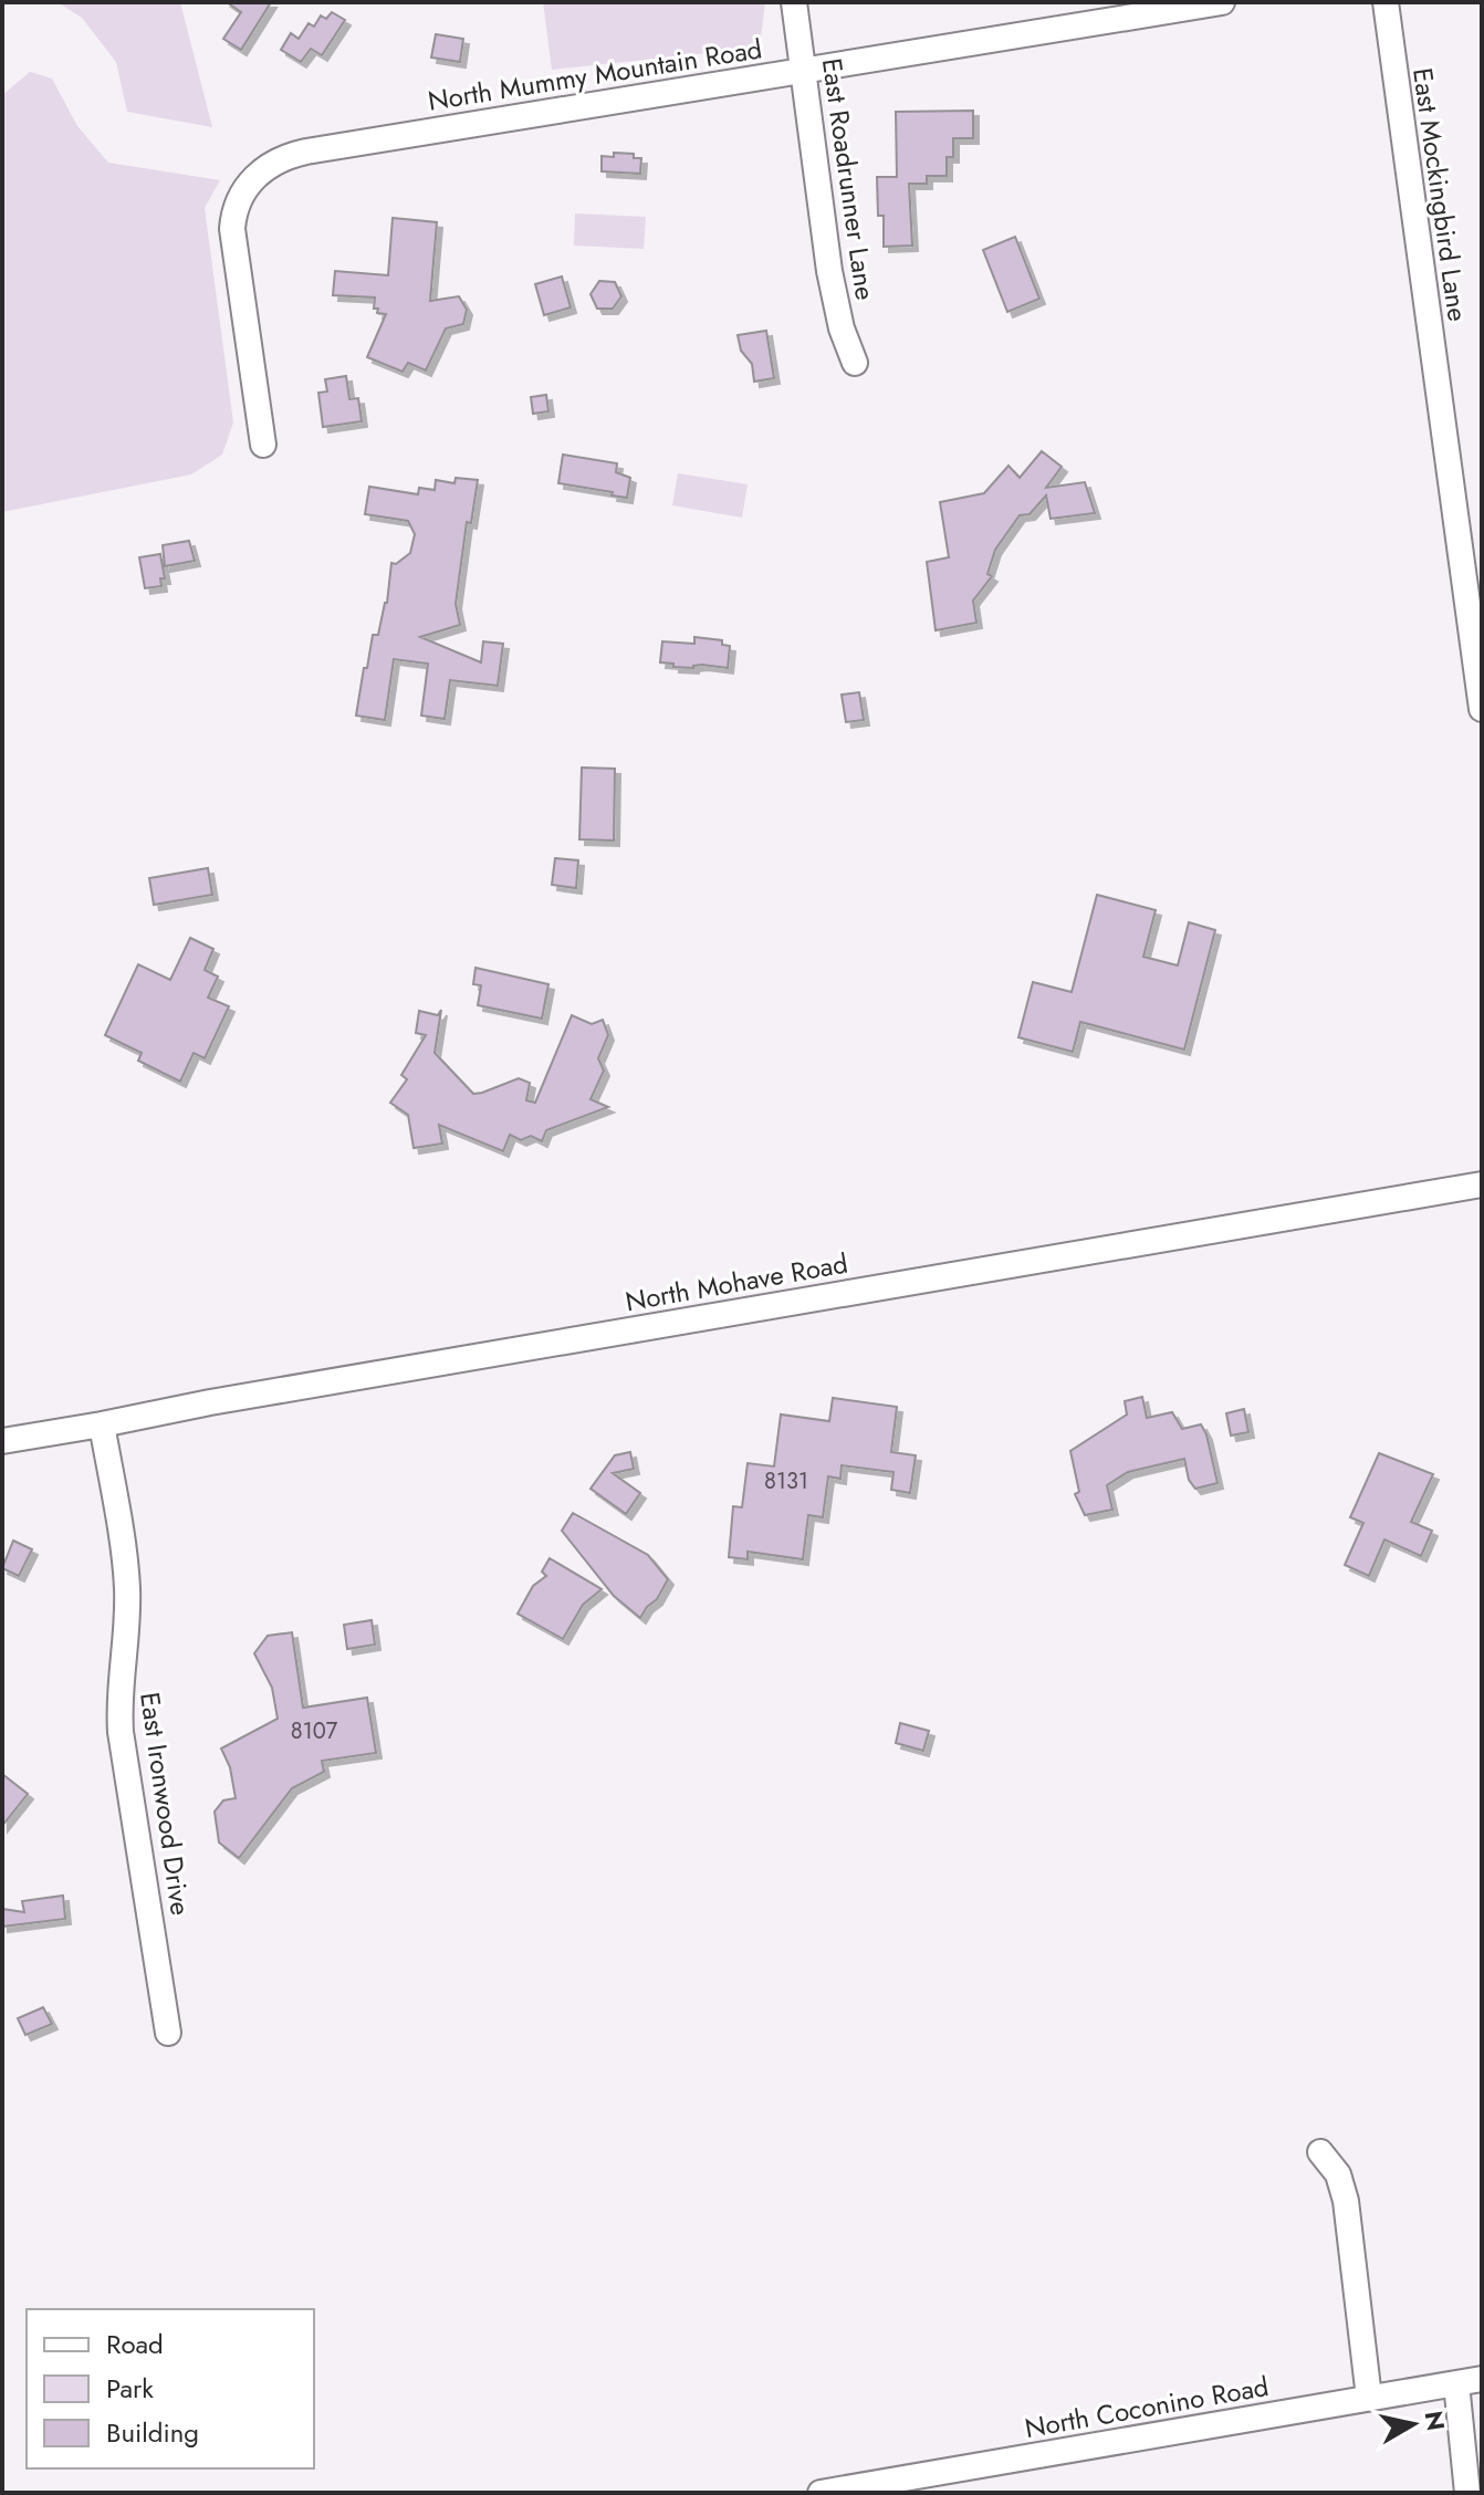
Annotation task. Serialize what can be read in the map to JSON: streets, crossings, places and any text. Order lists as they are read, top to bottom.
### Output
{
  "streets": {
    "street": [
      "North Mummy Mountain Road",
      "East Roadrunner Lane",
      "East Mockingbird Lane",
      "North Mohave Road",
      "East Ironwood Drive",
      "North Coconino Road"
    ]
  },
  "crossings": [
    ["North Mummy Mountain Road", "East Roadrunner Lane"],
    ["North Mohave Road", "East Ironwood Drive"]
  ],
  "house_numbers": ["8131", "8107"],
  "legend": ["Road", "Park", "Building"],
  "north": "right"
}
